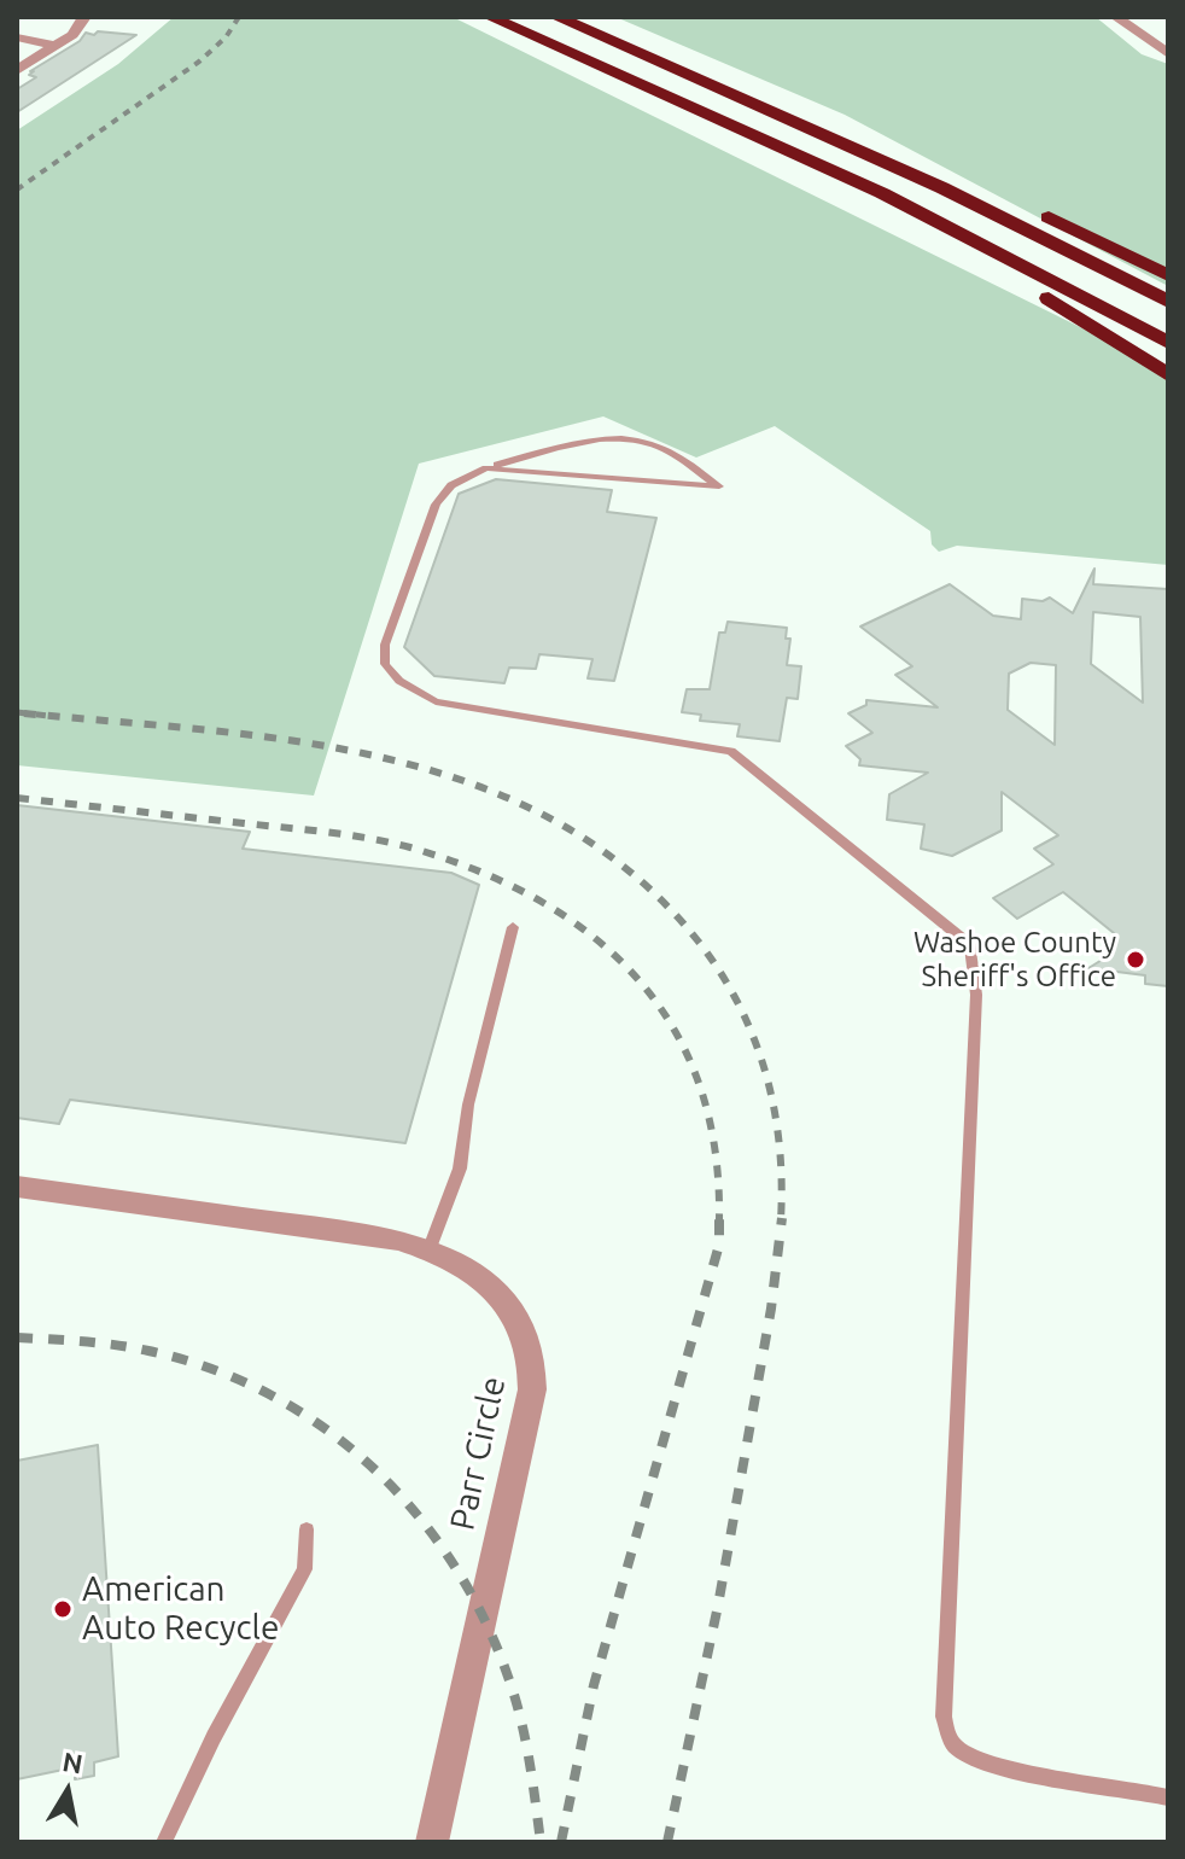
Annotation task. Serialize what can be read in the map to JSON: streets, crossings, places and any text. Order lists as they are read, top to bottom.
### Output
{
  "streets": {
    "street": ["Parr Circle"]
  },
  "places": ["Washoe County Sheriff's Office", "American Auto Recycle"],
  "north": "top"
}
